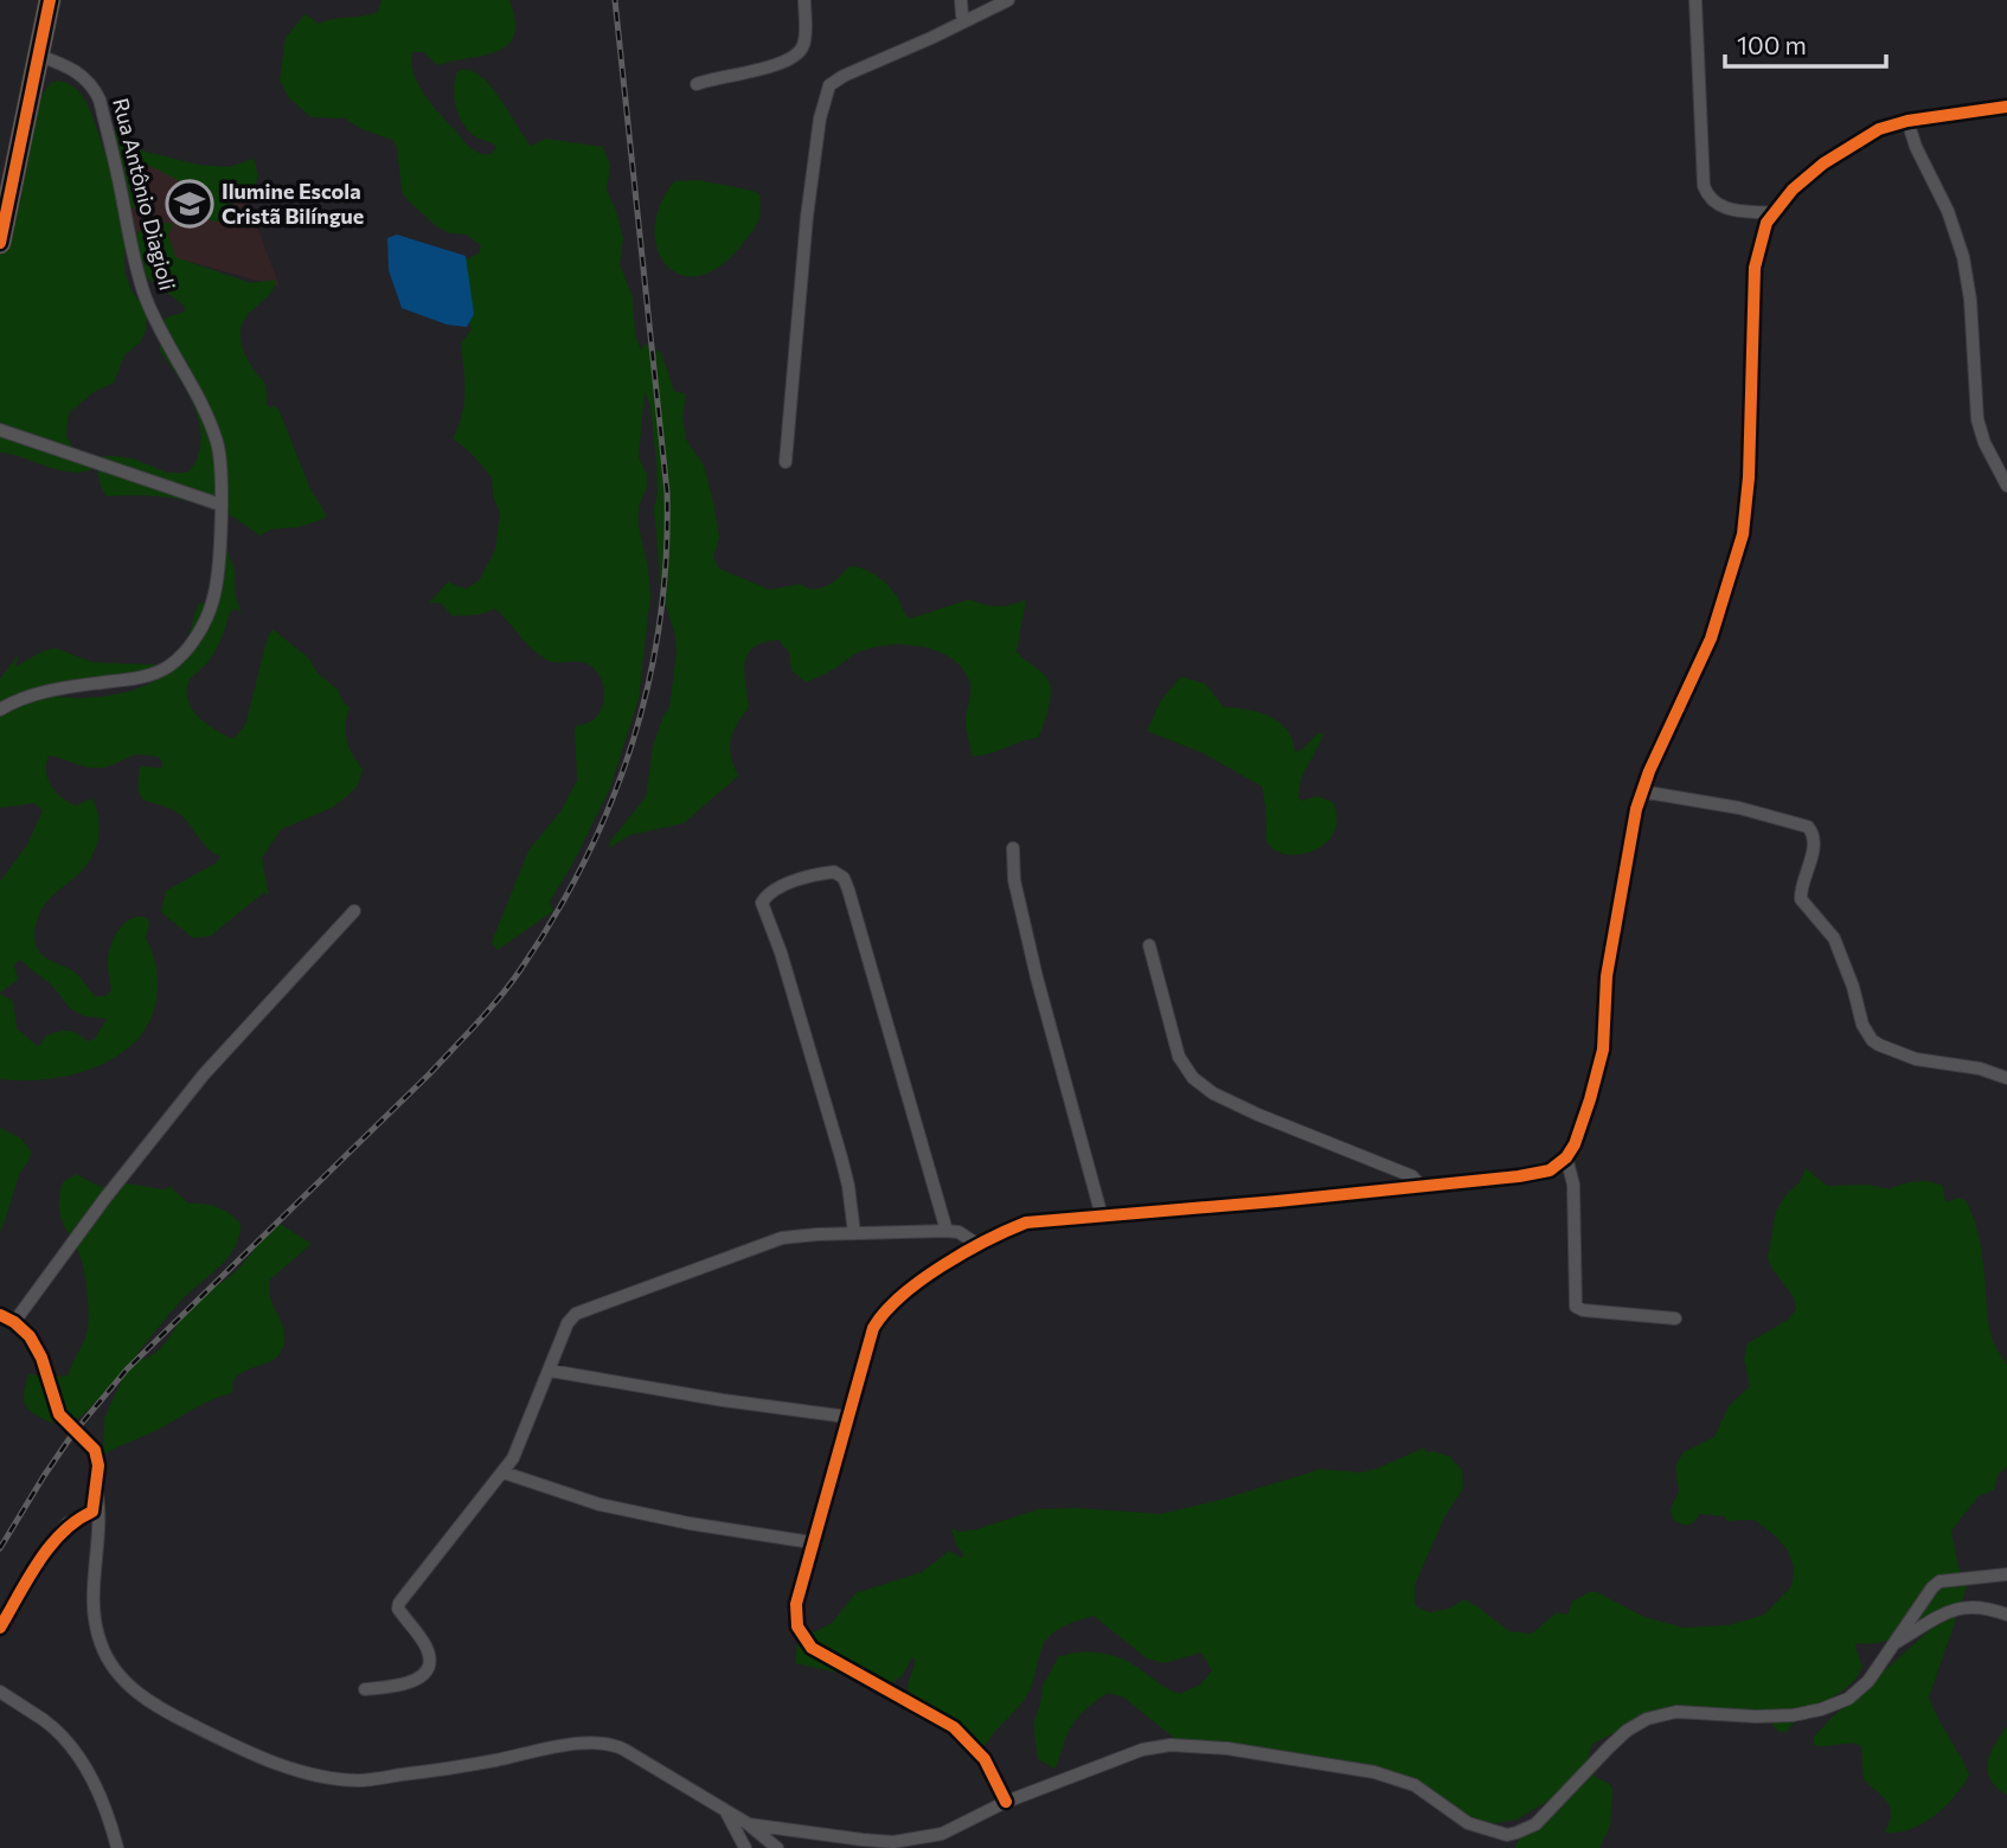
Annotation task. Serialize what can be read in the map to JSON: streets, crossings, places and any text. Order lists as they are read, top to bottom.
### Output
{
  "streets": {
    "street": ["Rua Antônio Diagioli"]
  },
  "places": {
    "school or university": ["Ilumine Escola Cristã Bilíngue"]
  },
  "scale_bar": "100 m"
}
